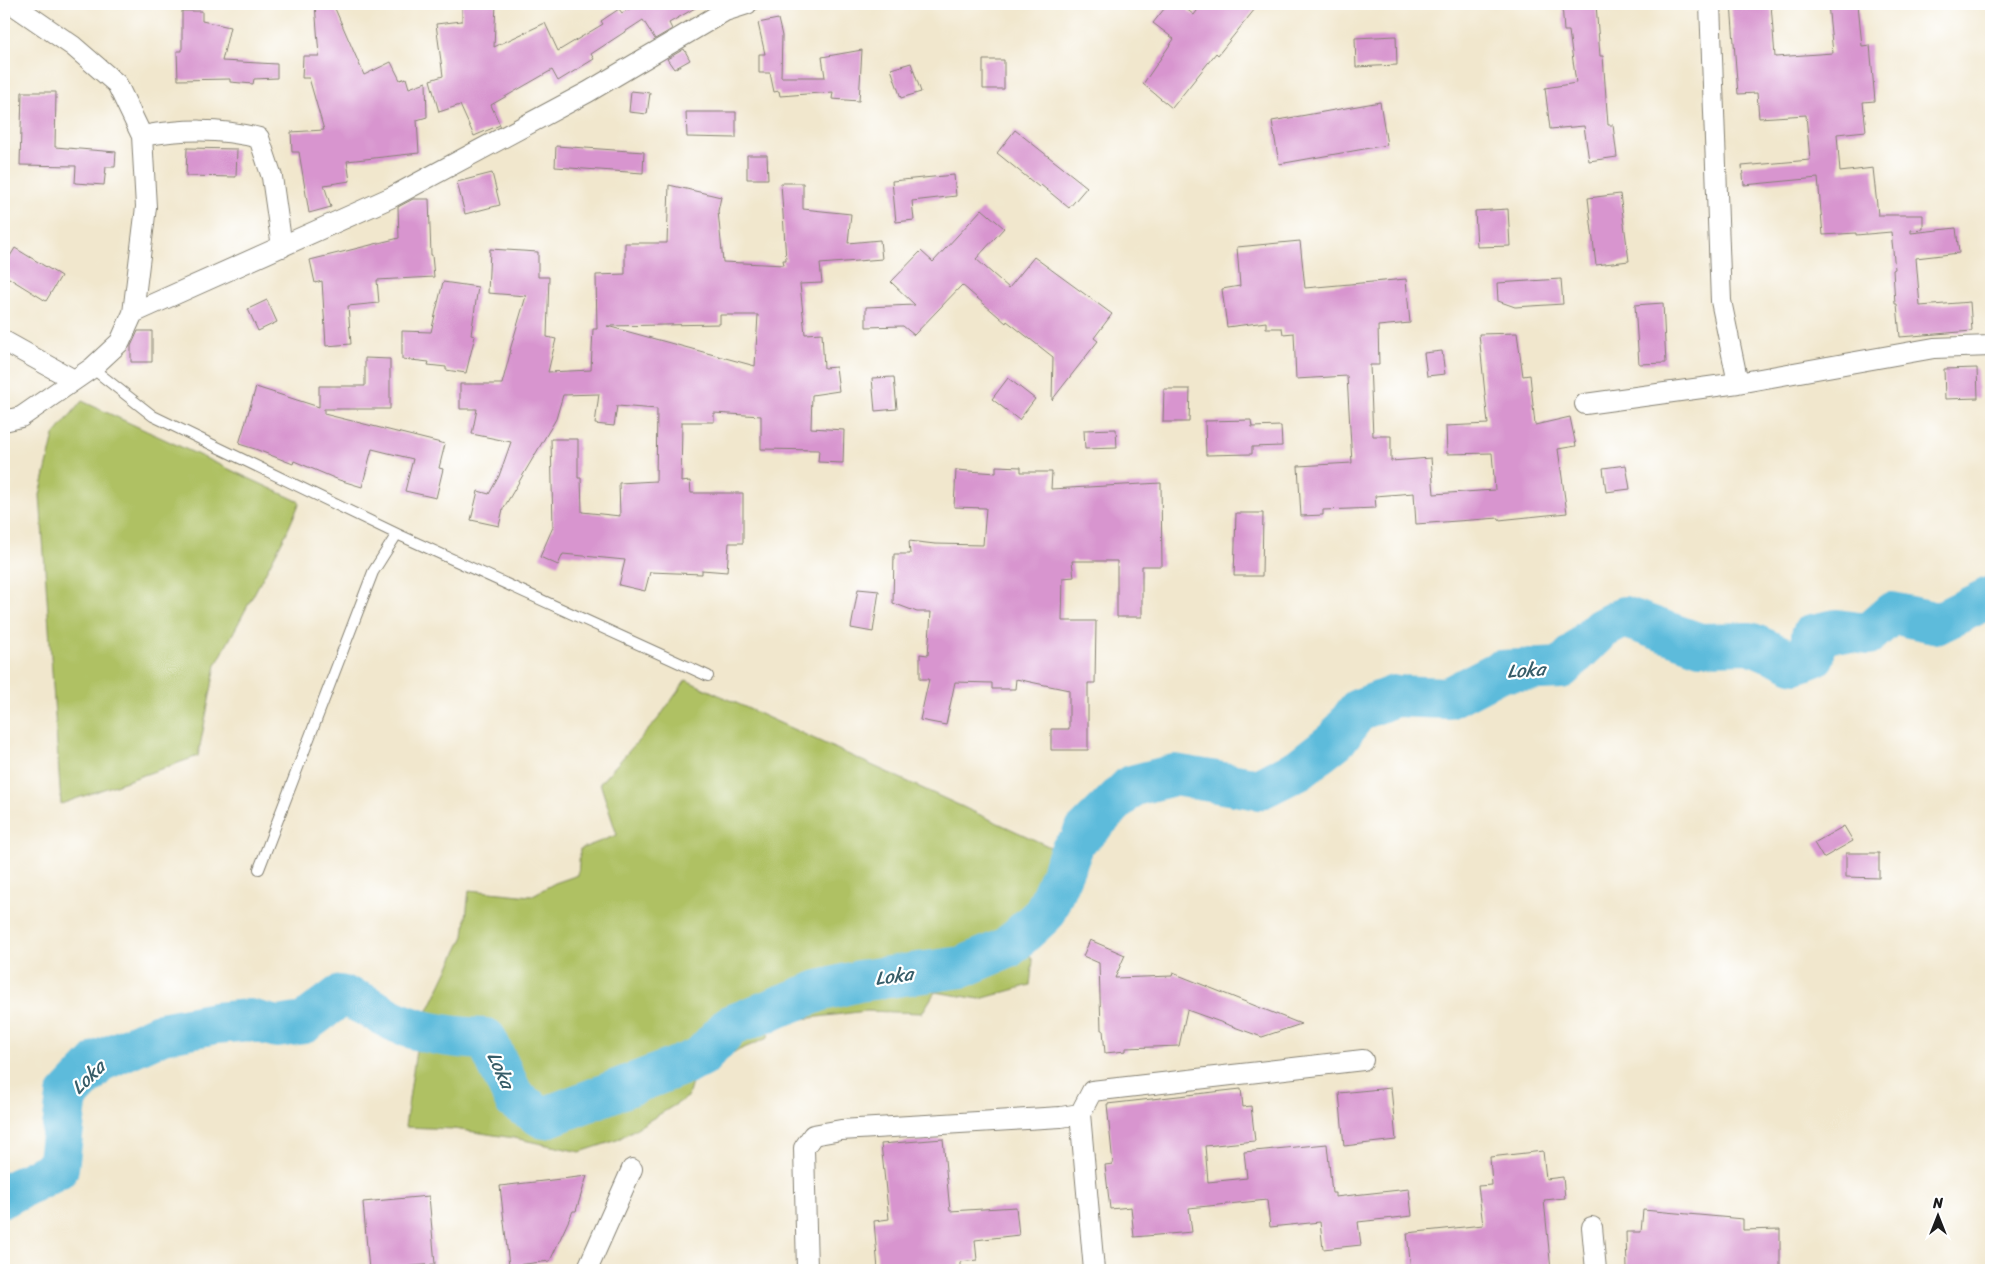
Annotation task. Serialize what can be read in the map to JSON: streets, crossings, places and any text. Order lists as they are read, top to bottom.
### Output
{
  "water": ["Loka"],
  "north": "top"
}
